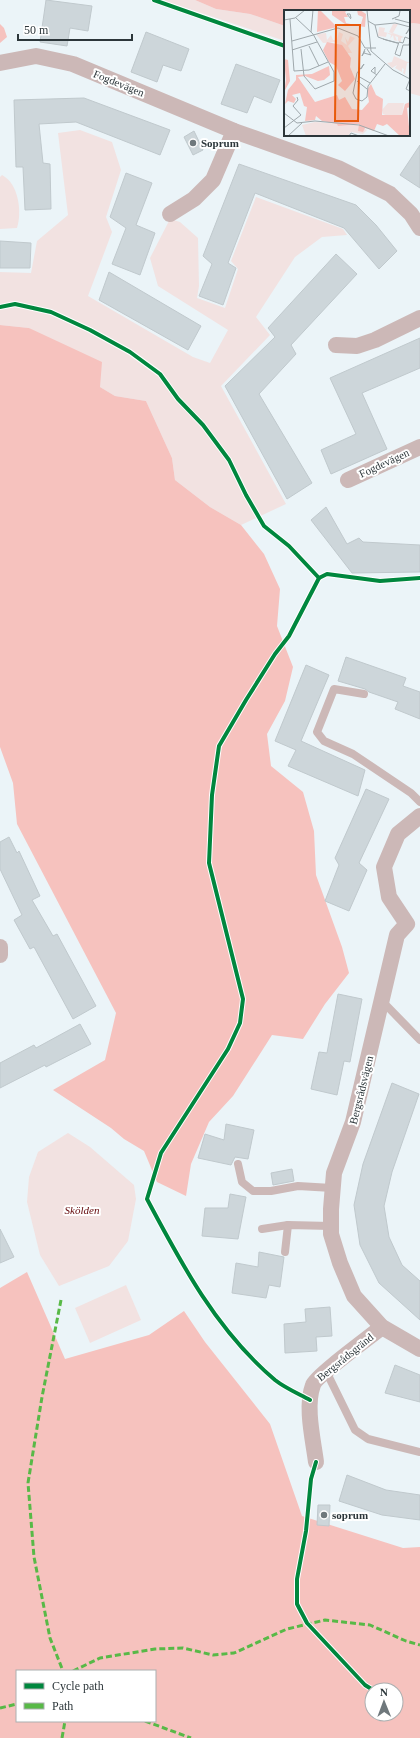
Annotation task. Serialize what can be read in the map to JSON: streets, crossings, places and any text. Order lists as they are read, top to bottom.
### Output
{
  "streets": {
    "street": ["Fogdevägen", "Bergsrådsvägen", "Bergsrådsgränd"]
  },
  "crossings": [
    ["Bergsrådsvägen", "Bergsrådsgränd"]
  ],
  "parks": ["Skölden"],
  "places": ["Soprum", "soprum"],
  "legend": ["Cycle path", "Path"],
  "scale_bar": "50 m",
  "north": "top"
}
